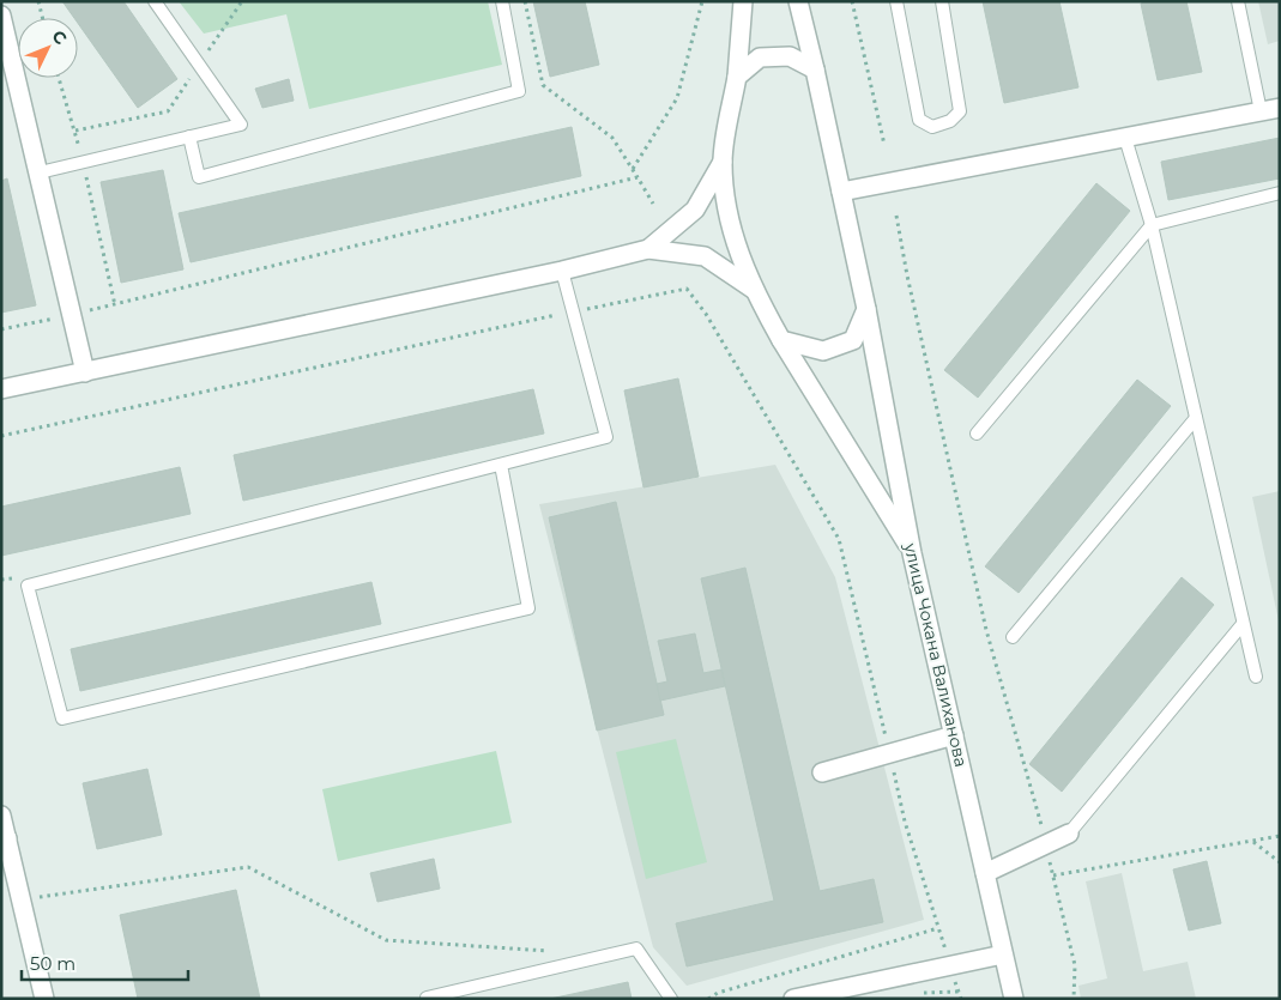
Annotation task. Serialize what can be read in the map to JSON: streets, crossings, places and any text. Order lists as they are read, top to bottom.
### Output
{
  "streets": {
    "street": ["улица Чокана Валиханова"]
  },
  "scale_bar": "50 m",
  "north": "top right"
}
